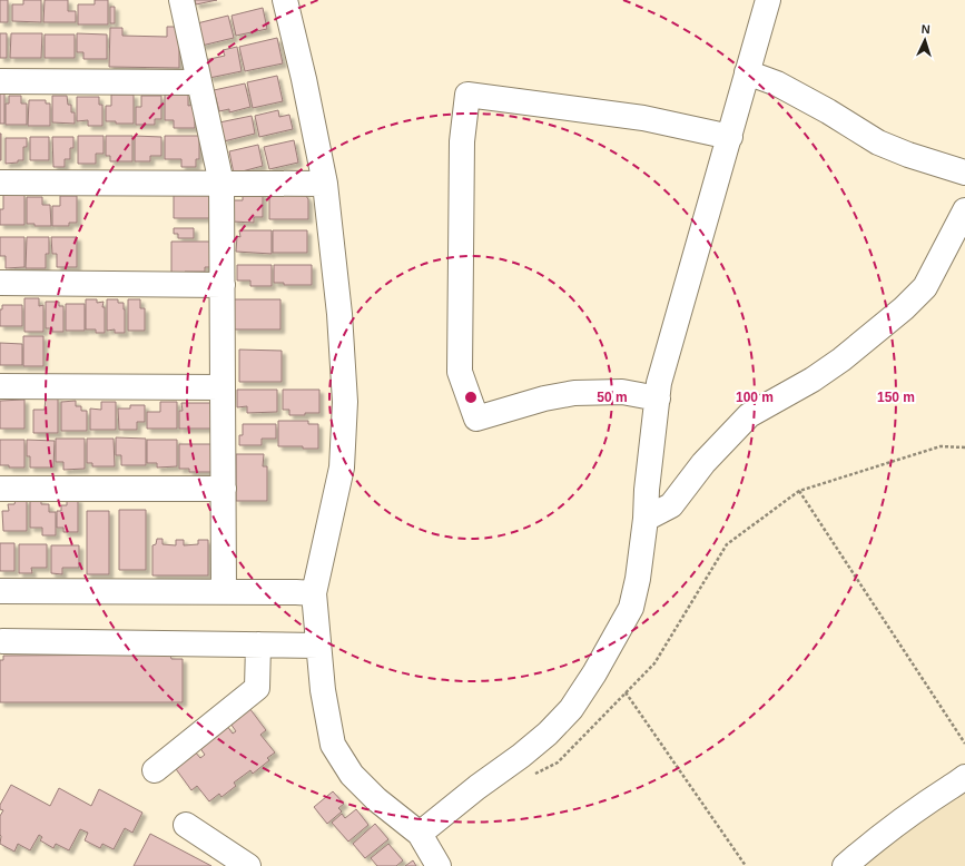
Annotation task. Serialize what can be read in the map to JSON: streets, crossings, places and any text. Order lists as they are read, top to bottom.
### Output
{
  "north": "top",
  "rings": ["50 m", "100 m", "150 m"]
}
